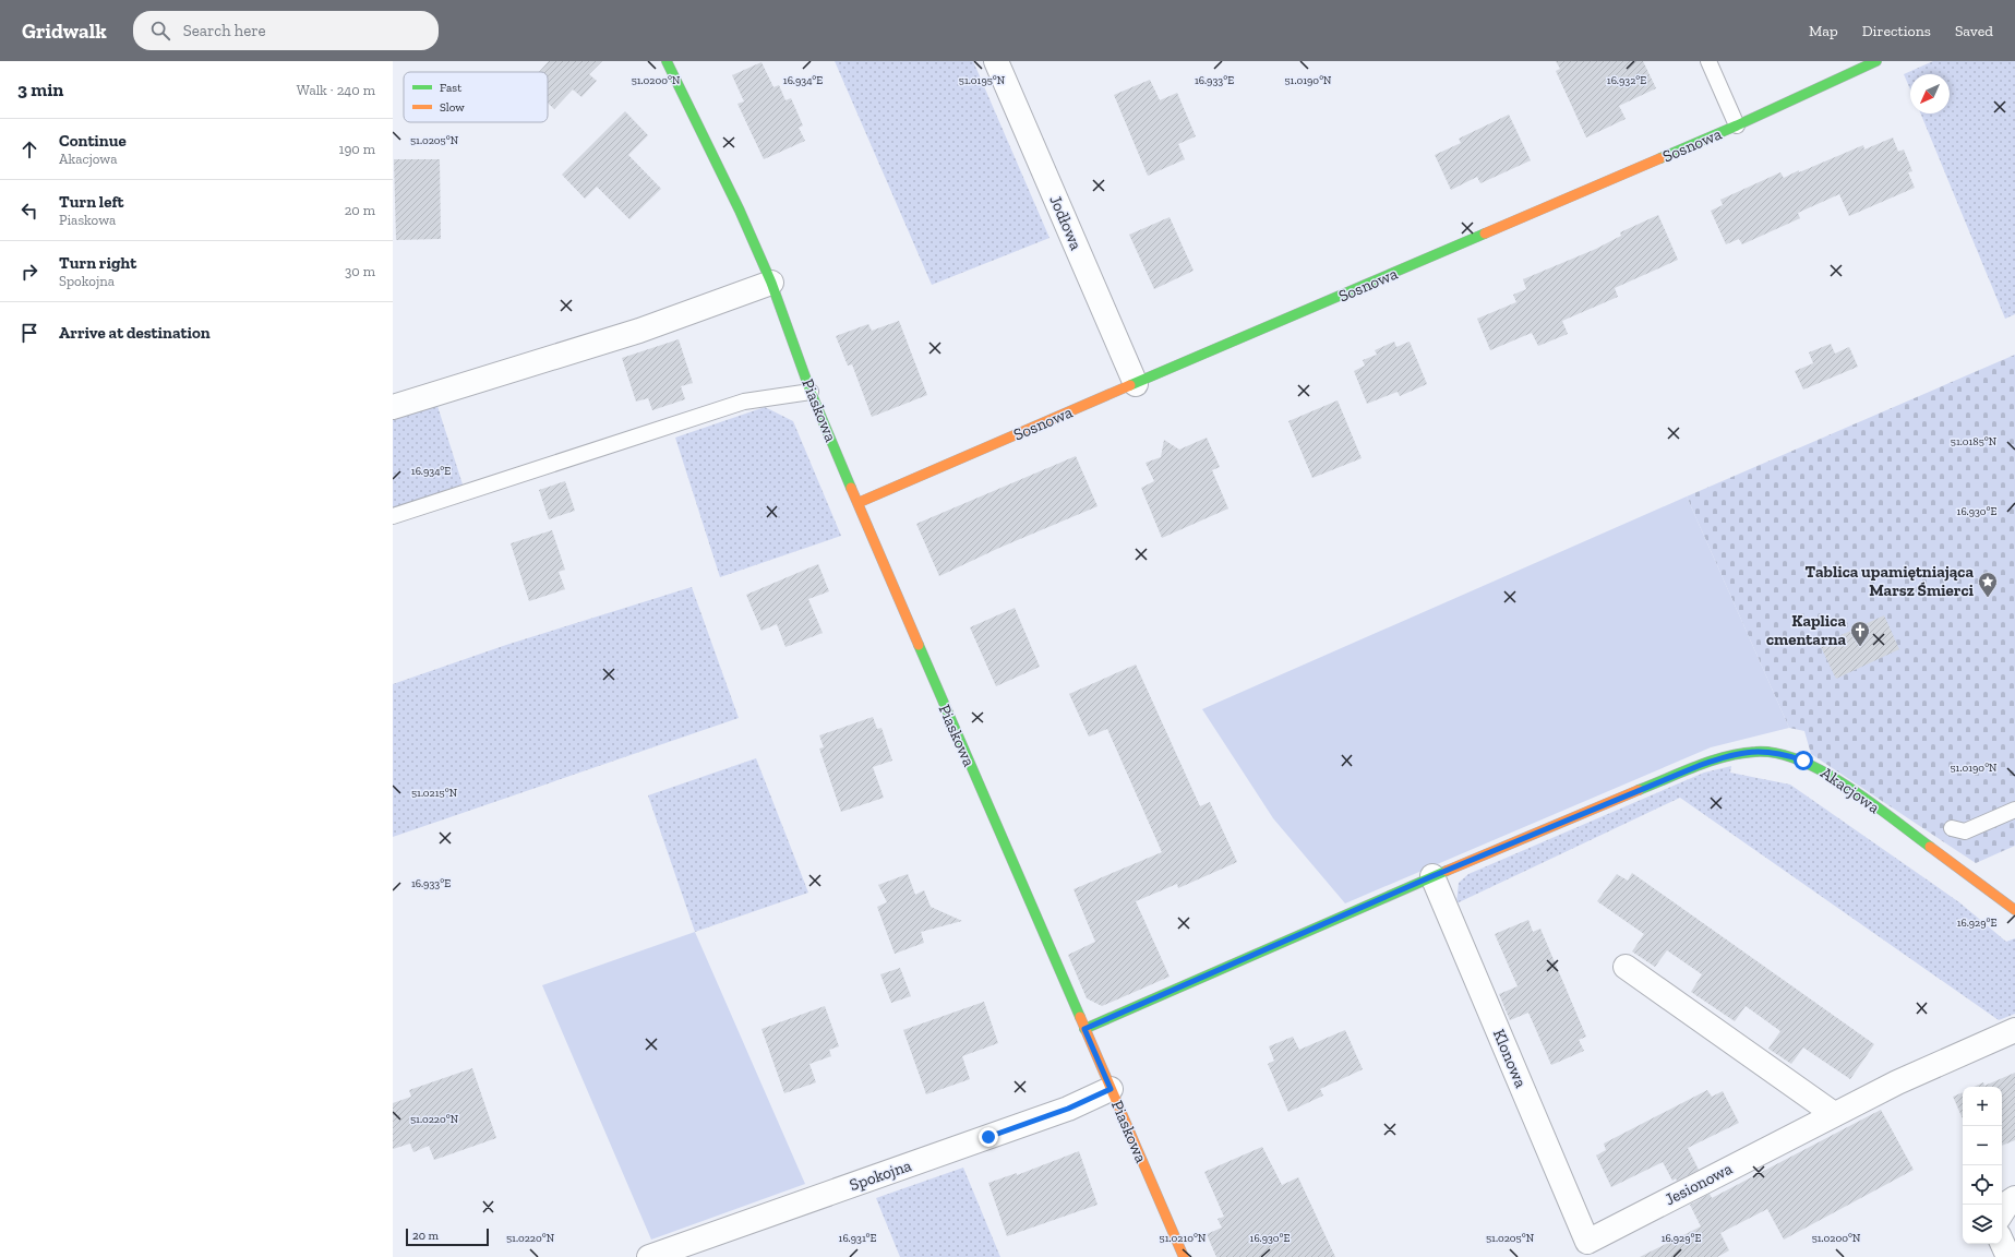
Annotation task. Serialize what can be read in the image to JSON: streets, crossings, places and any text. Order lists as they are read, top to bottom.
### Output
{
  "streets": {
    "street": [
      "Sosnowa",
      "Jodłowa",
      "Piaskowa",
      "Akacjowa",
      "Klonowa",
      "Spokojna",
      "Jesionowa"
    ]
  },
  "crossings": [
    ["Sosnowa", "Jodłowa"],
    ["Sosnowa", "Piaskowa"],
    ["Piaskowa", "Akacjowa"],
    ["Piaskowa", "Spokojna"],
    ["Akacjowa", "Klonowa"],
    ["Klonowa", "Jesionowa"]
  ],
  "places": {
    "place": ["Tablica upamiętniająca Marsz Śmierci"],
    "church": ["Kaplica cmentarna"]
  },
  "legend": ["Fast", "Slow"],
  "scale_bar": "20 m",
  "north": "bottom left",
  "page": {
    "header": "Gridwalk",
    "search": "Search here",
    "nav": ["Map", "Directions", "Saved"],
    "heading": ["3 min", "Walk · 240 m"],
    "list": [
      ["Continue", "Akacjowa", "190 m"],
      ["Turn left", "Piaskowa", "20 m"],
      ["Turn right", "Spokojna", "30 m"],
      "Arrive at destination"
    ],
    "map_buttons": ["+", "−"],
    "scale": "20 m"
  },
  "coordinates": [
    "51.0200°N",
    "16.934°E",
    "51.0195°N",
    "16.933°E",
    "51.0190°N",
    "16.932°E",
    "51.0205°N",
    "51.0185°N",
    "16.930°E",
    "51.0215°N",
    "16.929°E",
    "51.0220°N",
    "16.931°E",
    "51.0210°N"
  ]
}
